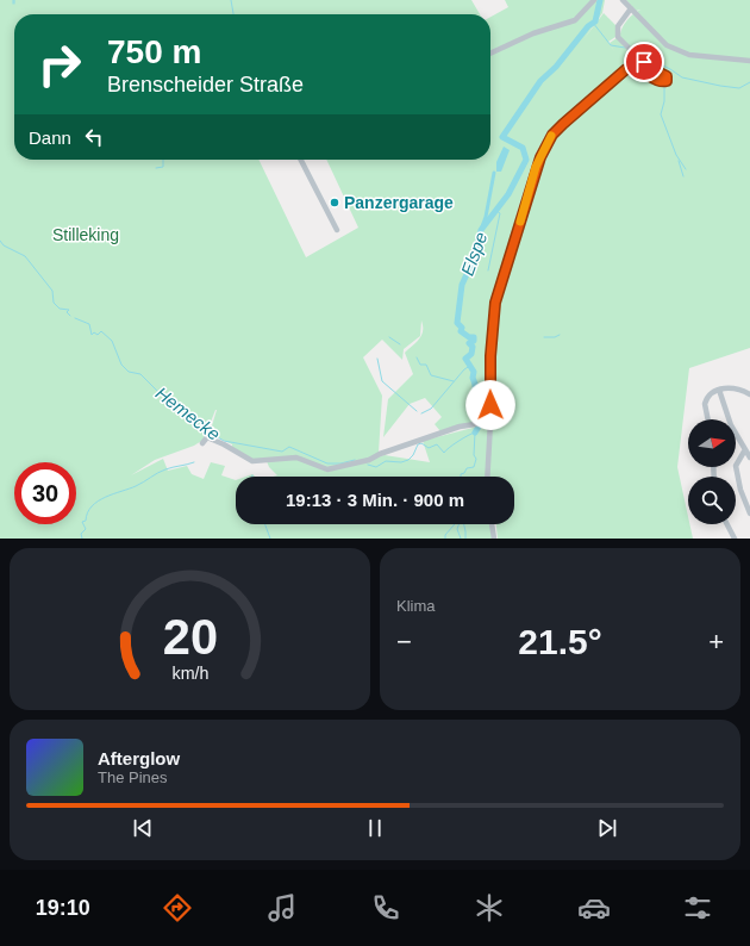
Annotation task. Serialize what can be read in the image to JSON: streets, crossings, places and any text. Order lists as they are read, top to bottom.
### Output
{
  "water": ["Elspe", "Hemecke"],
  "parks": ["Stilleking"],
  "places": ["Panzergarage"],
  "north": "right",
  "page": {
    "turn": ["750 m", "Brenscheider Straße"],
    "then": "Dann",
    "limit": "30",
    "trip": "19:13 · 3 Min. · 900 m",
    "tile": "Klima",
    "heat": ["−", "21.5°", "+"],
    "song": ["Afterglow", "The Pines"],
    "tabs": "19:10",
    "gauge": ["20", "km/h"]
  }
}
